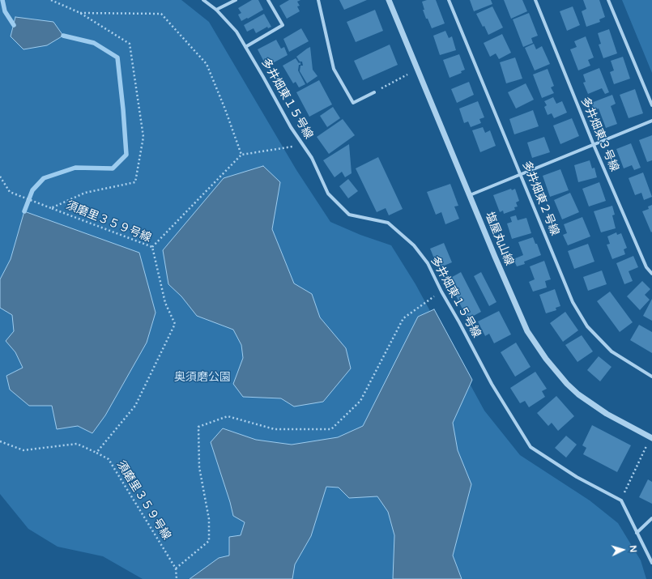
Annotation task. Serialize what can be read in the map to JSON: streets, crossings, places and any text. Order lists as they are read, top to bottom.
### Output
{
  "streets": {
    "street": [
      "多井畑東１５号線",
      "多井畑東３号線",
      "多井畑東２号線",
      "塩屋丸山線"
    ],
    "path": ["須磨里３５９号線"]
  },
  "parks": ["奥須磨公園"],
  "north": "right"
}
